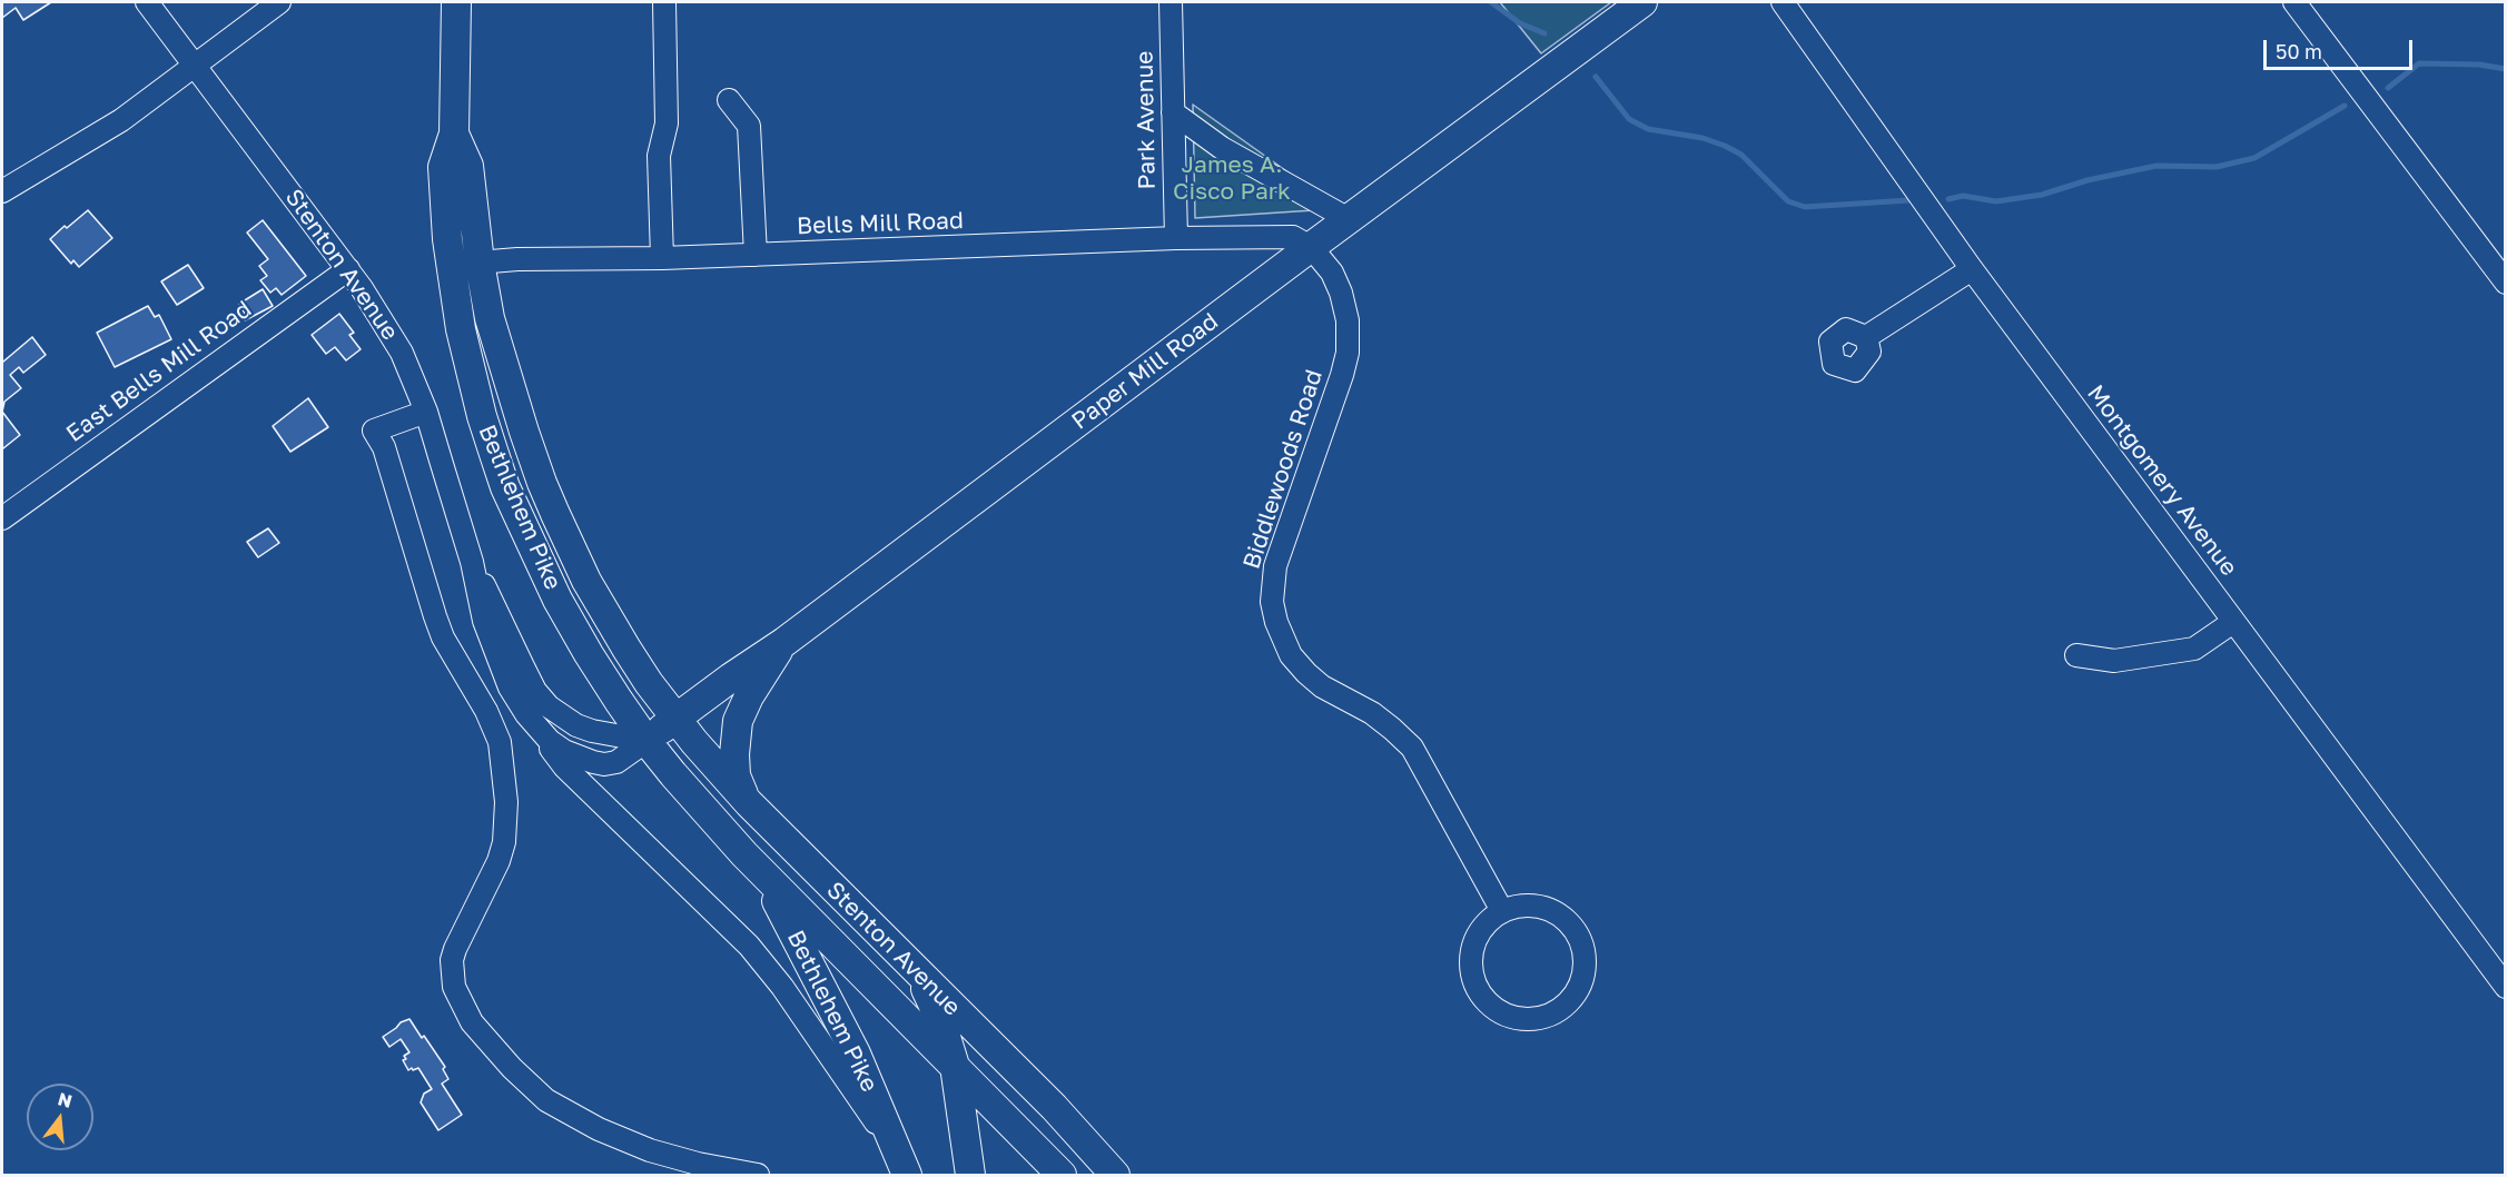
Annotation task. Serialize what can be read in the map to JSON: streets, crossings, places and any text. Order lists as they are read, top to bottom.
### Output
{
  "streets": {
    "main road": ["Stenton Avenue", "Paper Mill Road", "Bethlehem Pike"],
    "street": [
      "Park Avenue",
      "Bells Mill Road",
      "East Bells Mill Road",
      "Biddlewoods Road",
      "Montgomery Avenue"
    ]
  },
  "crossings": [
    ["Park Avenue", "Bells Mill Road"],
    ["Bells Mill Road", "Paper Mill Road"],
    ["Bells Mill Road", "Biddlewoods Road"],
    ["Bells Mill Road", "Bethlehem Pike"],
    ["Stenton Avenue", "East Bells Mill Road"],
    ["Stenton Avenue", "Paper Mill Road"],
    ["Stenton Avenue", "Bethlehem Pike"],
    ["Paper Mill Road", "Biddlewoods Road"],
    ["Paper Mill Road", "Bethlehem Pike"]
  ],
  "parks": ["James A. Cisco Park"],
  "scale_bar": "50 m",
  "north": "top"
}
